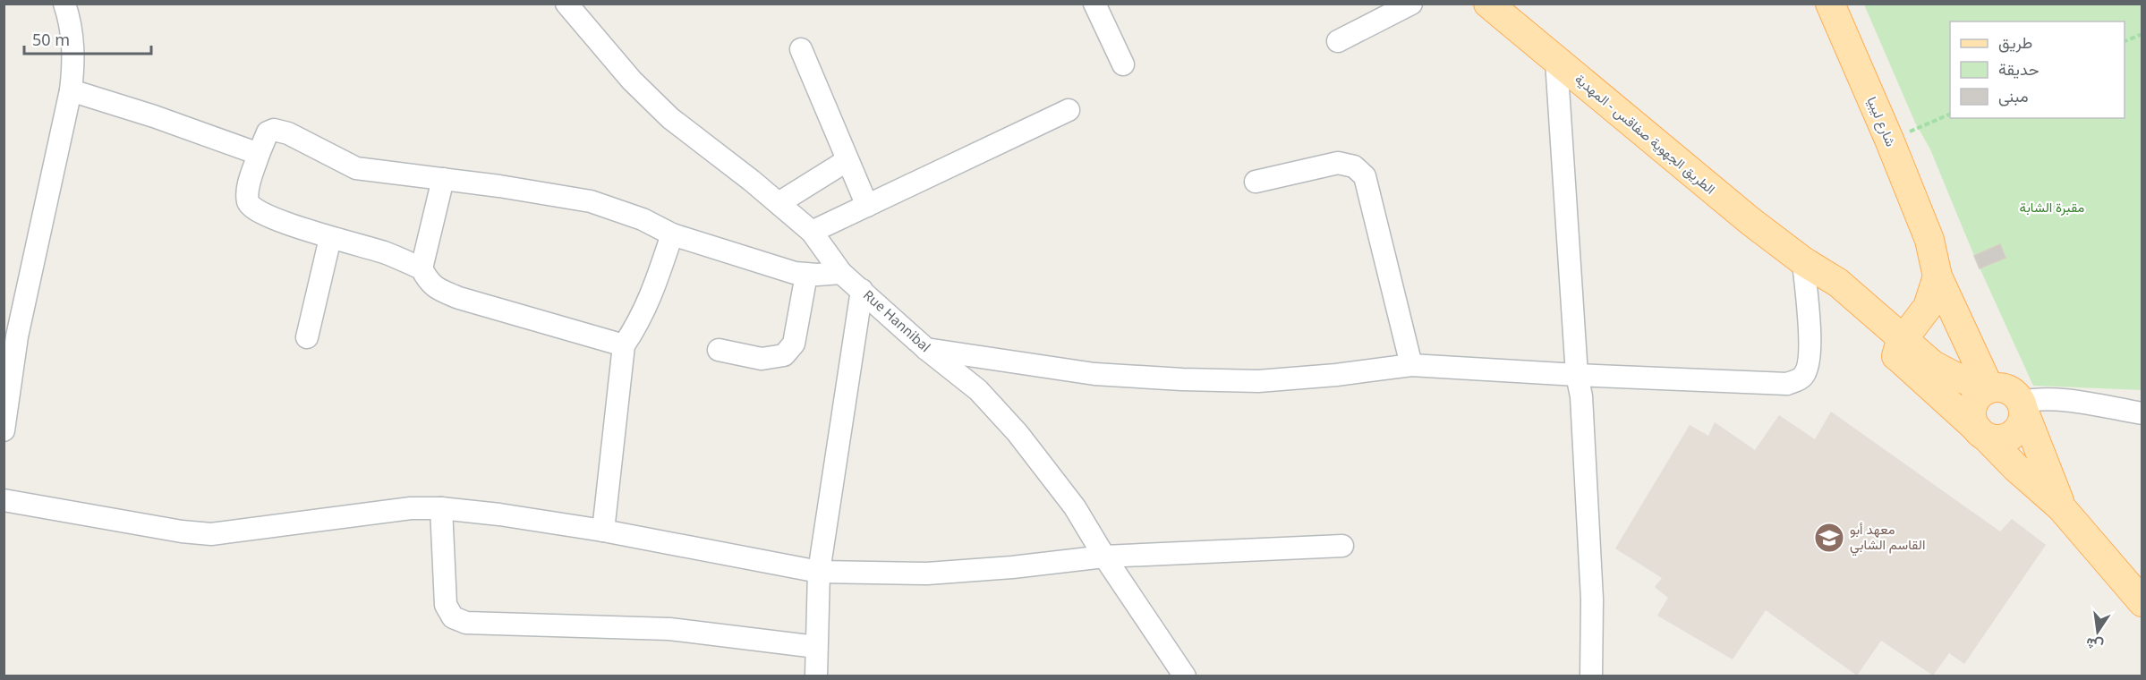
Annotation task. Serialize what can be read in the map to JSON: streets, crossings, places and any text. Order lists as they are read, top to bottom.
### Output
{
  "streets": {
    "main road": ["شارع ليبيا", "الطريق الجهوية صفاقس - المهدية"],
    "street": ["Rue Hannibal"]
  },
  "crossings": [
    ["شارع ليبيا", "الطريق الجهوية صفاقس - المهدية"]
  ],
  "parks": ["مقبرة الشابة"],
  "places": {
    "school or university": ["معهد أبو القاسم الشابي"]
  },
  "legend": ["طريق", "حديقة", "مبنى"],
  "scale_bar": "50 m",
  "north": "bottom"
}
